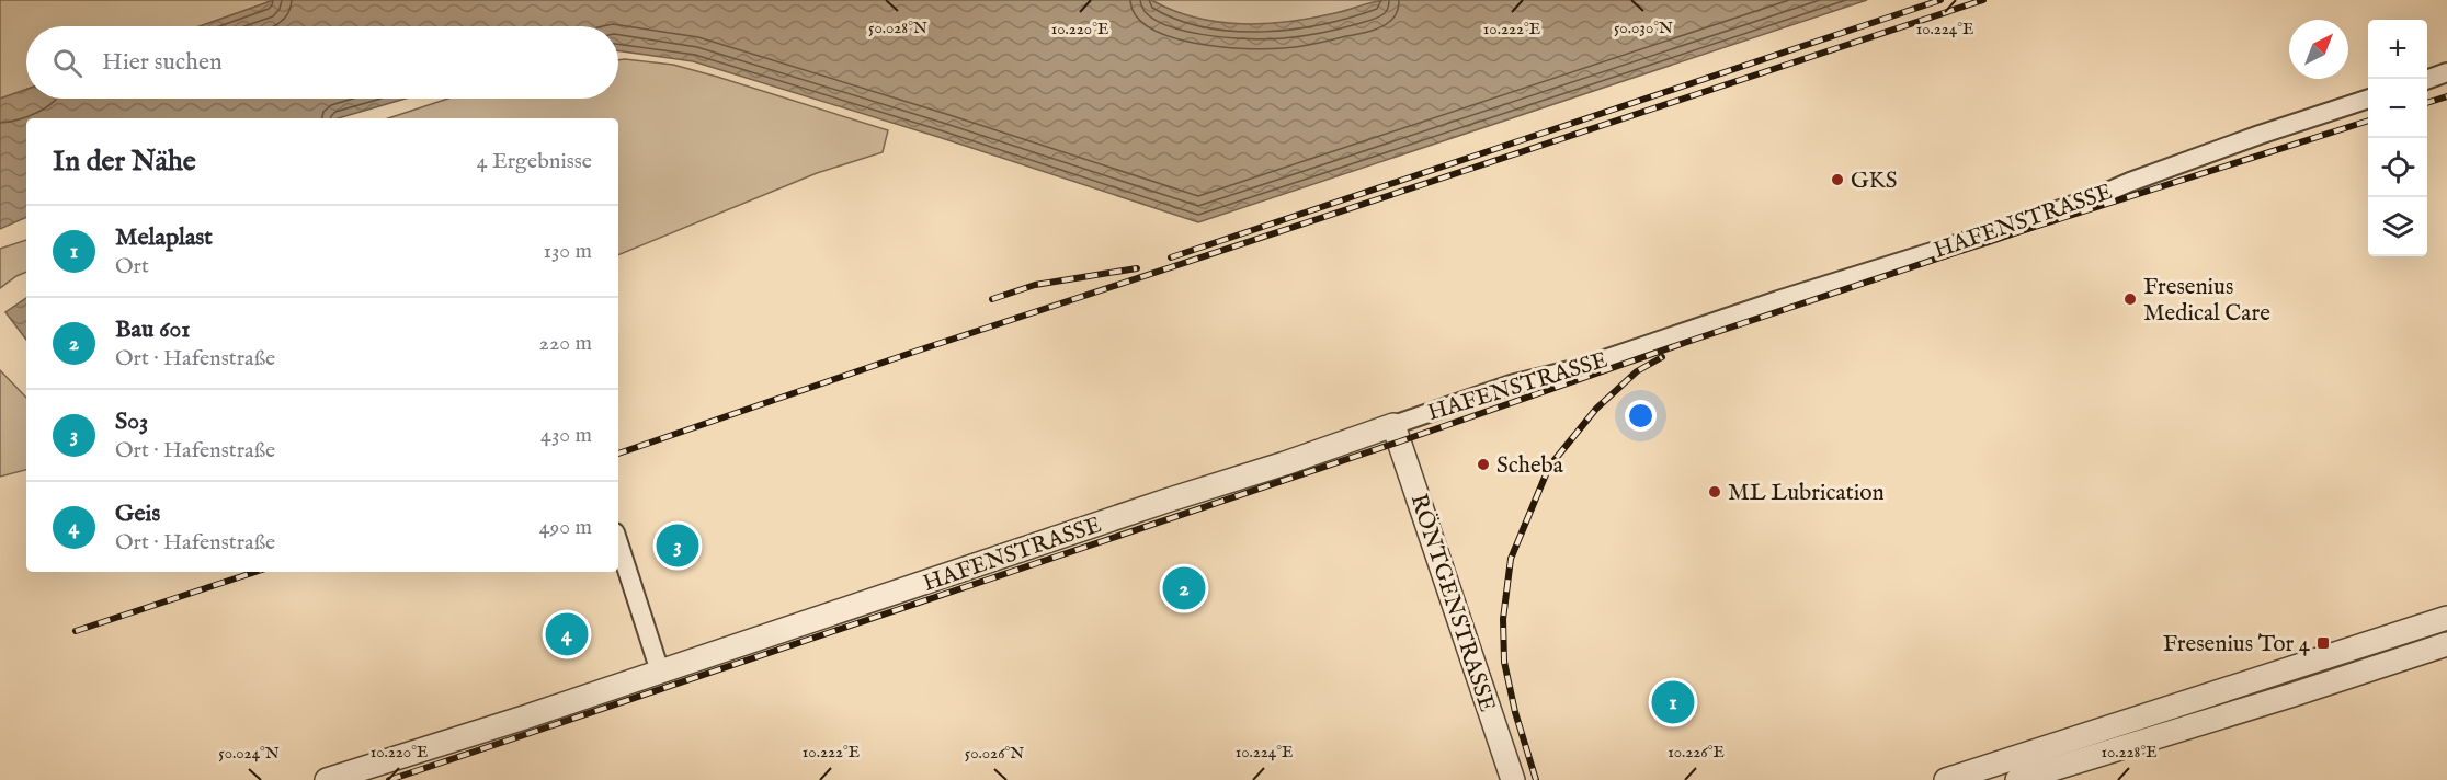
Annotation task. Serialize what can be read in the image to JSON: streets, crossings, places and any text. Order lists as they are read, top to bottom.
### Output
{
  "streets": {
    "street": ["HAFENSTRASSE", "RÖNTGENSTRASSE"]
  },
  "crossings": [
    ["HAFENSTRASSE", "RÖNTGENSTRASSE"]
  ],
  "places": {
    "other": [
      "GKS",
      "Fresenius Medical Care",
      "Scheba",
      "ML Lubrication"
    ],
    "transit": ["Fresenius Tor 4"]
  },
  "north": "top right",
  "page": {
    "map_buttons": ["+", "−"],
    "search": "Hier suchen",
    "heading": ["In der Nähe", "4 Ergebnisse"],
    "list": [
      {
        "mark": "1",
        "name": "Melaplast",
        "note": "Ort",
        "value": "130 m"
      },
      {
        "mark": "2",
        "name": "Bau 601",
        "note": "Ort · Hafenstraße",
        "value": "220 m"
      },
      {
        "mark": "3",
        "name": "S03",
        "note": "Ort · Hafenstraße",
        "value": "430 m"
      },
      {
        "mark": "4",
        "name": "Geis",
        "note": "Ort · Hafenstraße",
        "value": "490 m"
      }
    ],
    "pins": [
      "3",
      "2",
      "4",
      "1"
    ]
  },
  "coordinates": [
    "50.028°N",
    "50.030°N",
    "10.220°E",
    "10.222°E",
    "10.224°E",
    "10.226°E",
    "10.228°E",
    "50.024°N",
    "50.026°N"
  ]
}
